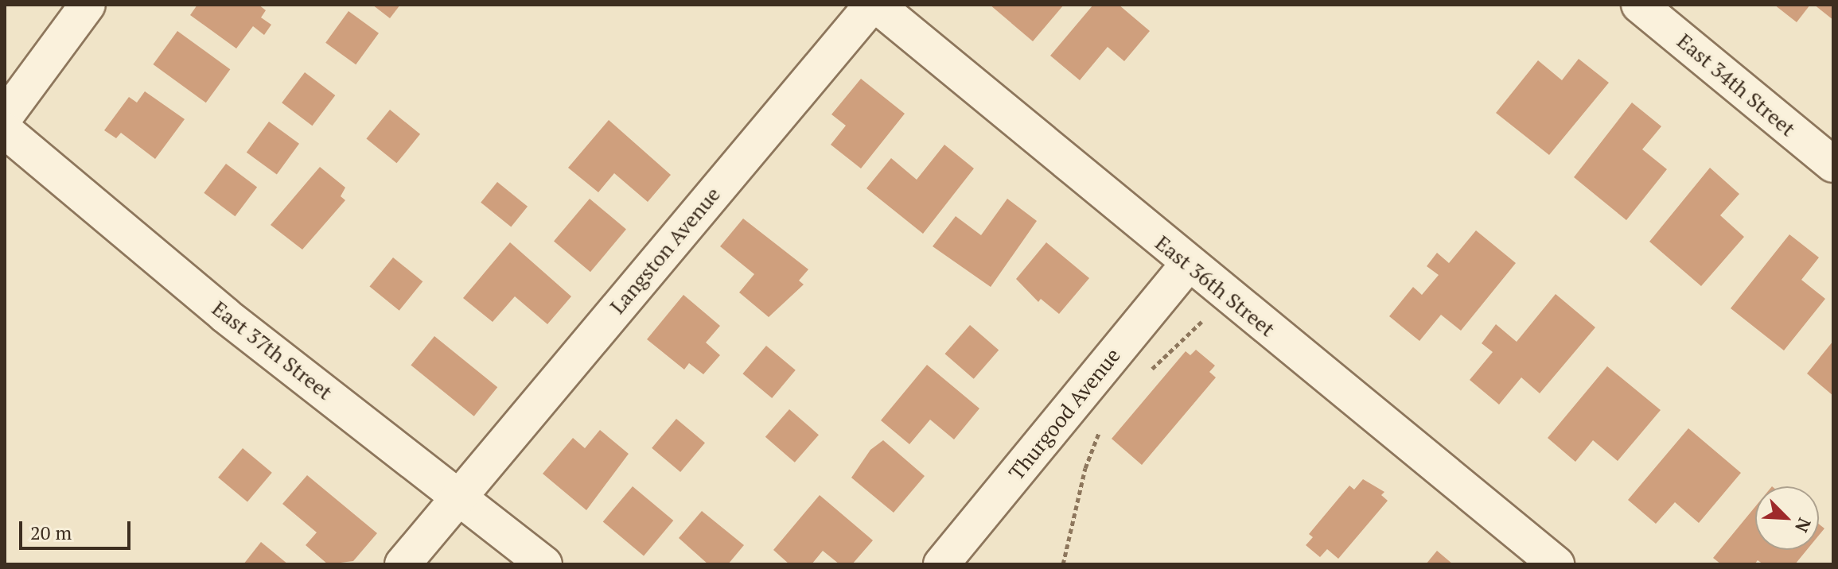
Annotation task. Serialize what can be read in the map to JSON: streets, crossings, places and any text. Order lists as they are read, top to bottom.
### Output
{
  "streets": {
    "street": [
      "East 34th Street",
      "Langston Avenue",
      "East 36th Street",
      "East 37th Street",
      "Thurgood Avenue"
    ]
  },
  "crossings": [
    ["Langston Avenue", "East 36th Street"],
    ["Langston Avenue", "East 37th Street"],
    ["East 36th Street", "Thurgood Avenue"]
  ],
  "scale_bar": "20 m",
  "north": "bottom right"
}
